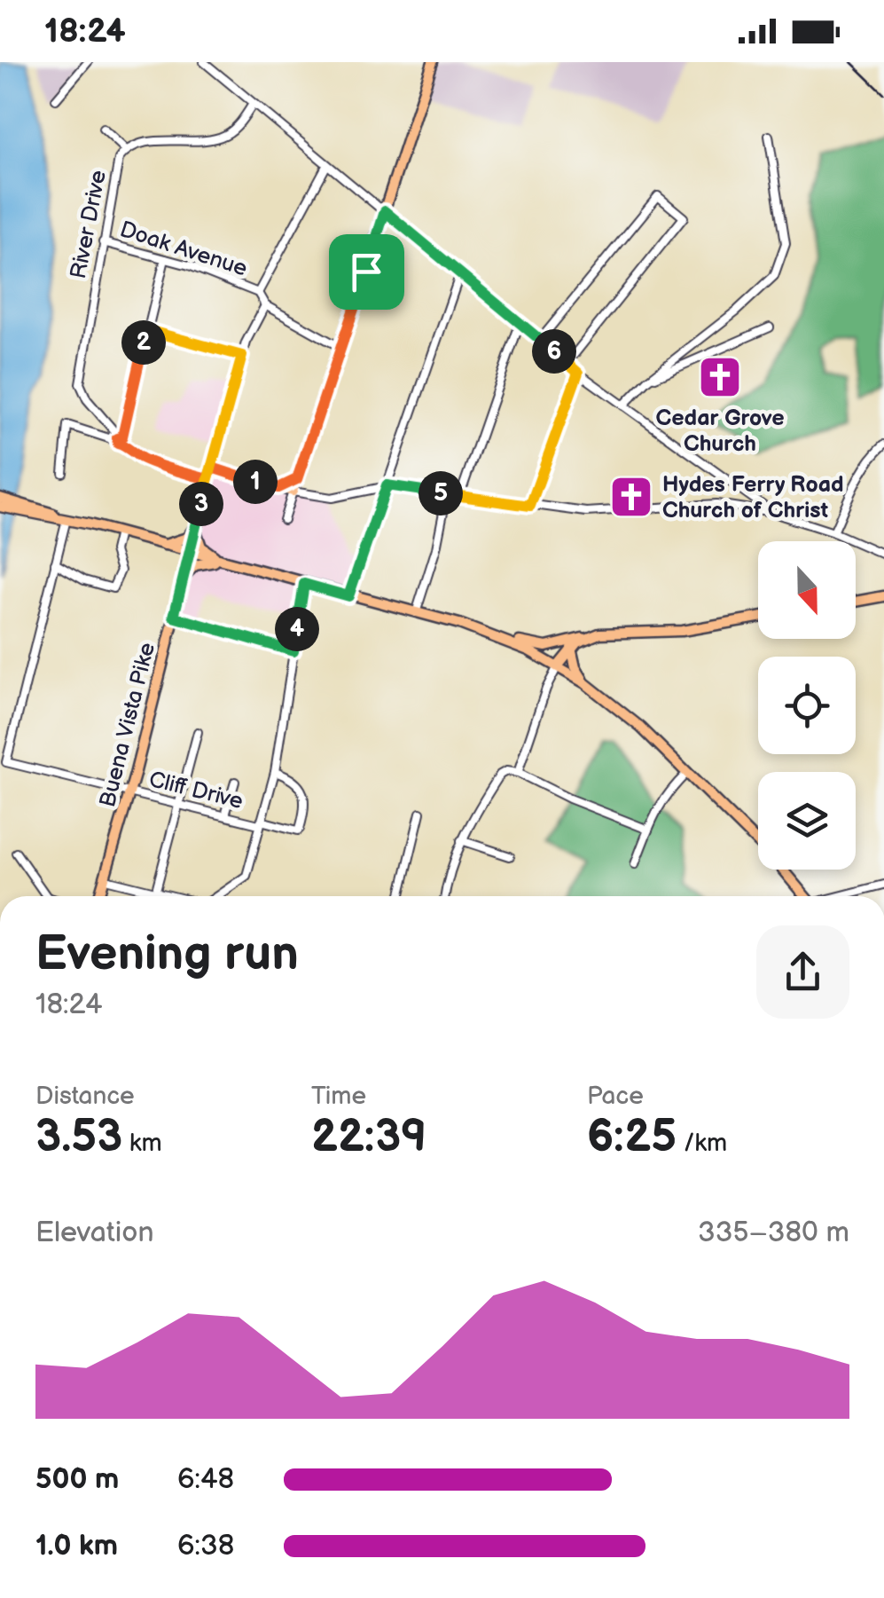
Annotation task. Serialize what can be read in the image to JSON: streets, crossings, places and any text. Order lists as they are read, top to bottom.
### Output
{
  "streets": {
    "main road": ["Buena Vista Pike"],
    "street": ["River Drive", "Doak Avenue", "Cliff Drive"]
  },
  "crossings": [
    ["River Drive", "Doak Avenue"],
    ["River Drive", "Buena Vista Pike"],
    ["Buena Vista Pike", "Cliff Drive"]
  ],
  "places": {
    "church": ["Cedar Grove Church", "Hydes Ferry Road Church of Christ"]
  },
  "north": "bottom",
  "page": {
    "status": "18:24",
    "pins": [
      "2",
      "6",
      "1",
      "5",
      "3",
      "4"
    ],
    "heading": ["Evening run", "18:24"],
    "stats": [
      ["Distance", "3.53 km"],
      ["Time", "22:39"],
      ["Pace", "6:25 /km"]
    ],
    "chart": ["Elevation", "335–380 m"],
    "list": [
      {
        "name": "500 m",
        "note": "6:48"
      },
      {
        "name": "1.0 km",
        "note": "6:38"
      }
    ]
  }
}
